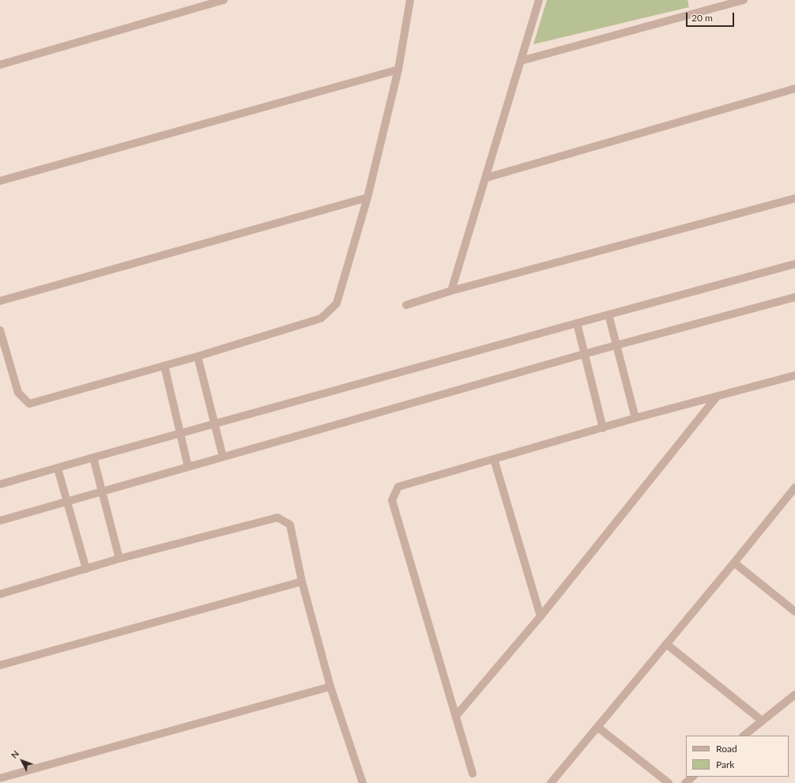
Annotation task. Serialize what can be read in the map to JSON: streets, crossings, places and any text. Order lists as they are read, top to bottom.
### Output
{
  "legend": ["Road", "Park"],
  "scale_bar": "20 m",
  "north": "top left"
}
